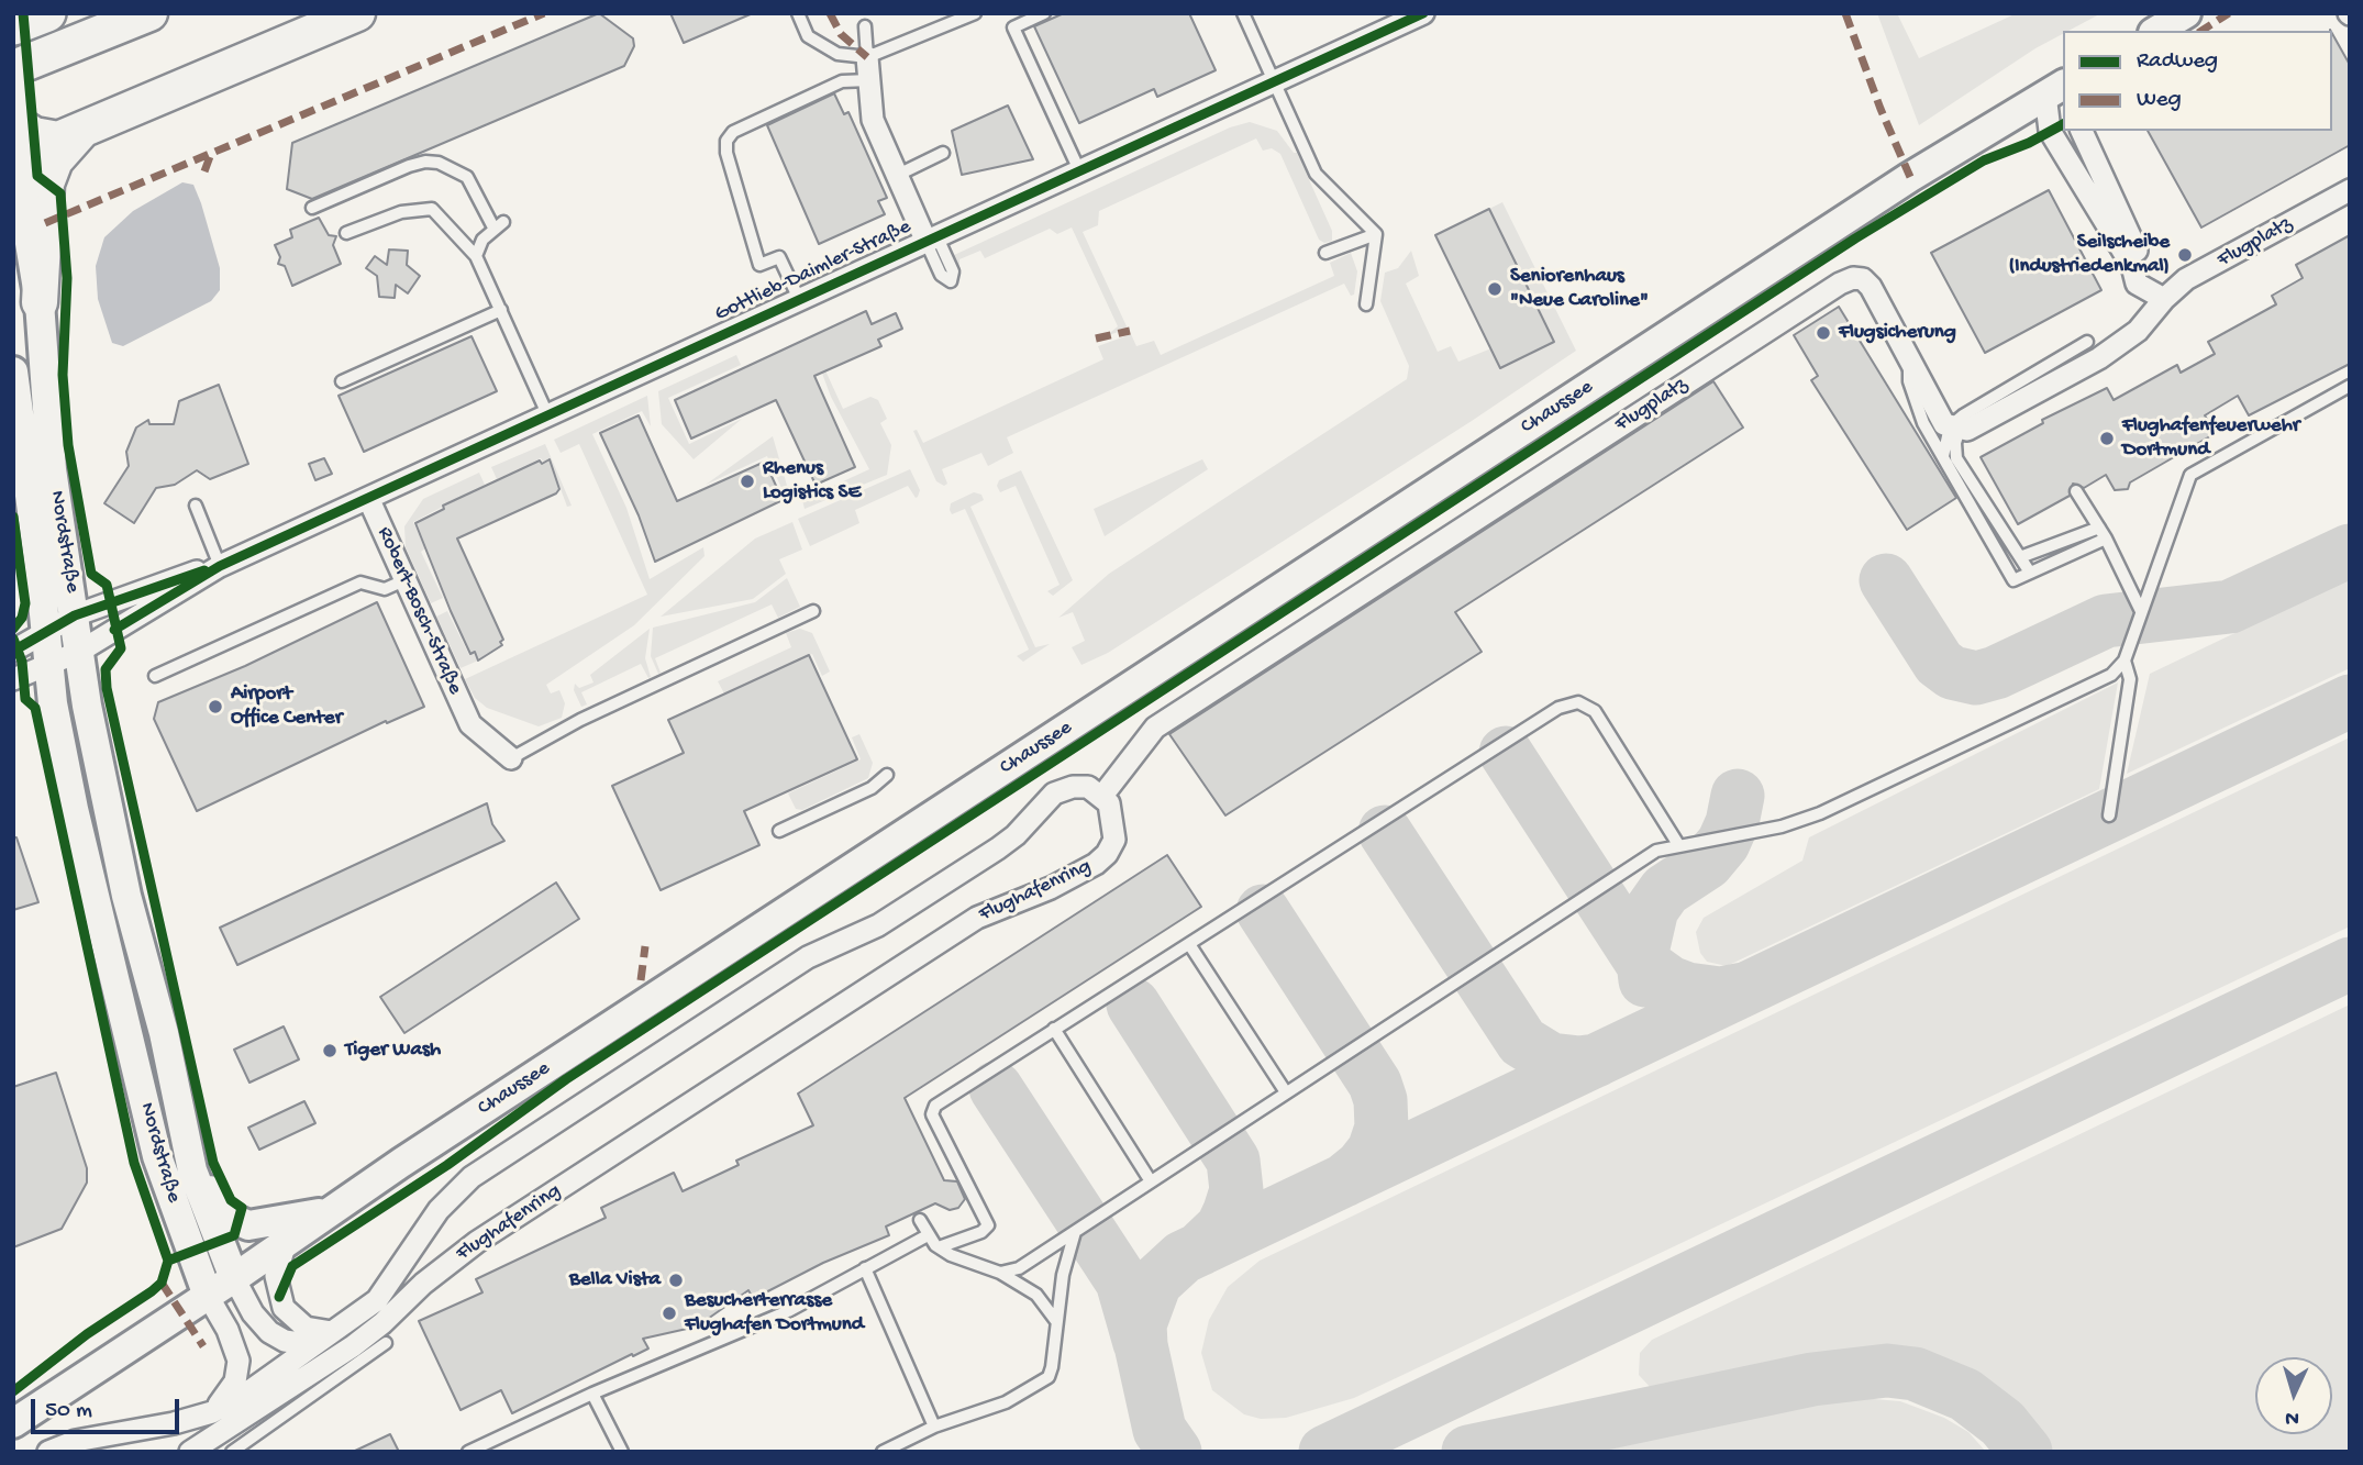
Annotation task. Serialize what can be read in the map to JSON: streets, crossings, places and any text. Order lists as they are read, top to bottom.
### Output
{
  "streets": {
    "main road": ["Chaussee", "Nordstraße"],
    "street": [
      "Flugplatz",
      "Gottlieb-Daimler-Straße",
      "Robert-Bosch-Straße",
      "Flughafenring"
    ]
  },
  "crossings": [
    ["Flugplatz", "Flughafenring"],
    ["Gottlieb-Daimler-Straße", "Nordstraße"],
    ["Gottlieb-Daimler-Straße", "Robert-Bosch-Straße"],
    ["Chaussee", "Nordstraße"],
    ["Chaussee", "Flughafenring"],
    ["Nordstraße", "Flughafenring"]
  ],
  "places": [
    "Seilscheibe (Industriedenkmal)",
    "Seniorenhaus \"Neue Caroline\"",
    "Flugsicherung",
    "Flughafenfeuerwehr Dortmund",
    "Rhenus Logistics SE",
    "Airport Office Center",
    "Tiger Wash",
    "Bella Vista",
    "Besucherterrasse Flughafen Dortmund"
  ],
  "legend": ["Radweg", "Weg"],
  "scale_bar": "50 m",
  "north": "bottom"
}
